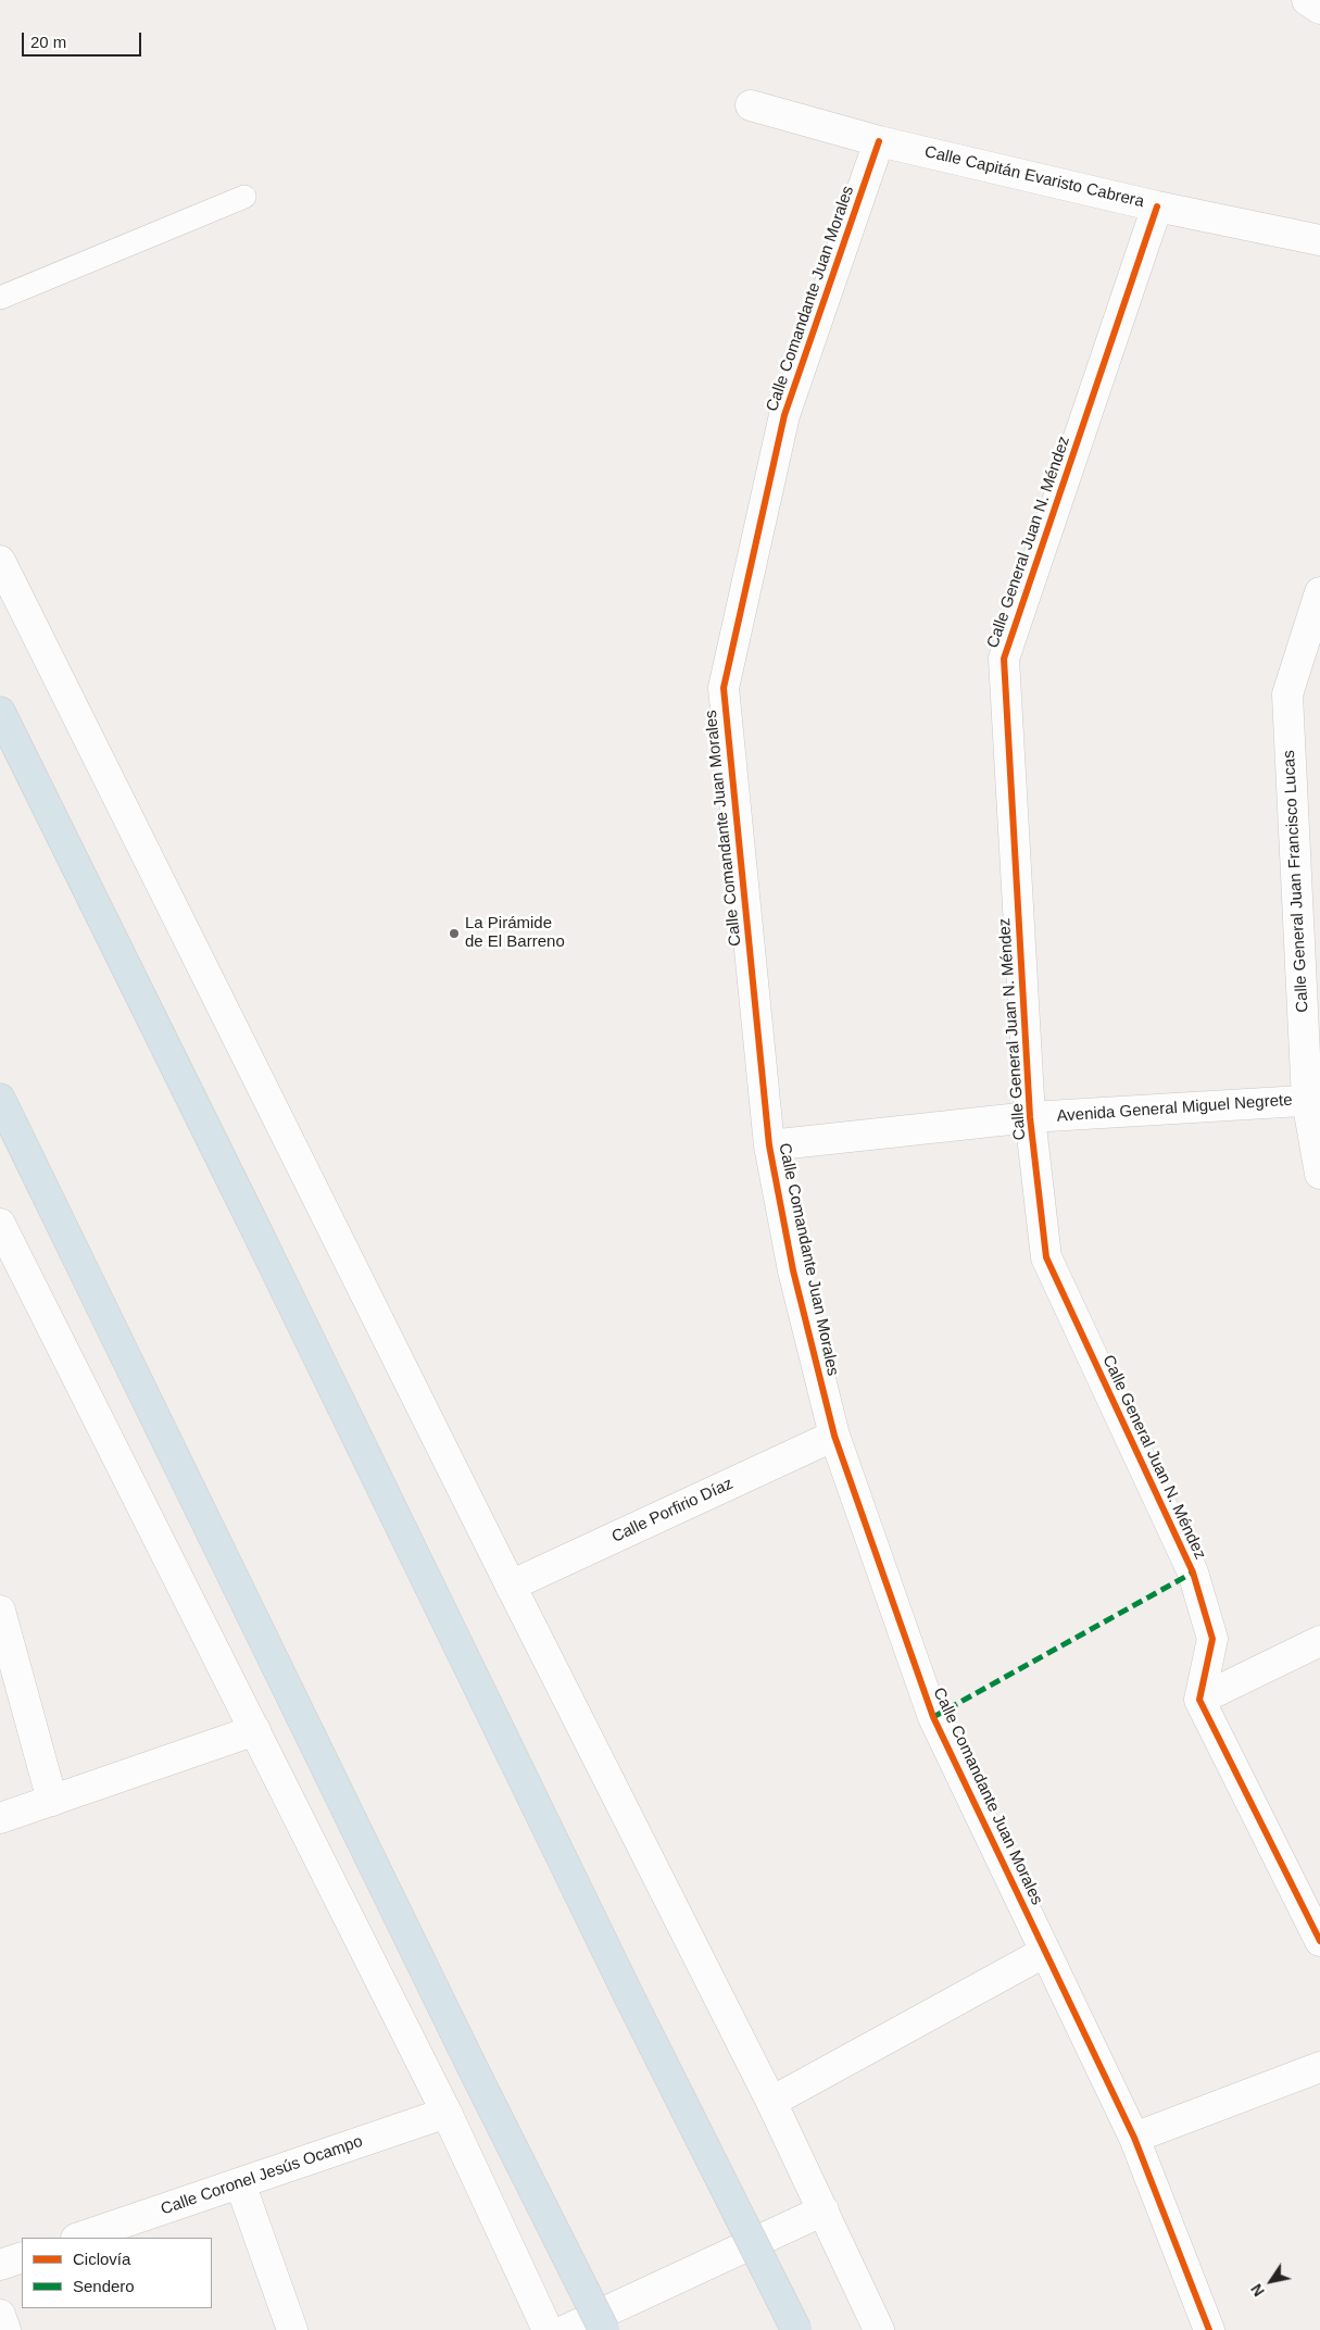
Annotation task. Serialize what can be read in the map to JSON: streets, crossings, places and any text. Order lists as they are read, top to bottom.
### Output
{
  "streets": {
    "street": [
      "Calle Capitán Evaristo Cabrera",
      "Calle Comandante Juan Morales",
      "Calle General Juan N. Méndez",
      "Calle General Juan Francisco Lucas",
      "Avenida General Miguel Negrete",
      "Calle Porfirio Díaz",
      "Calle Coronel Jesús Ocampo"
    ]
  },
  "crossings": [
    ["Calle Capitán Evaristo Cabrera", "Calle Comandante Juan Morales"],
    ["Calle Capitán Evaristo Cabrera", "Calle General Juan N. Méndez"],
    ["Calle Comandante Juan Morales", "Avenida General Miguel Negrete"],
    ["Calle Comandante Juan Morales", "Calle Porfirio Díaz"],
    ["Calle General Juan N. Méndez", "Avenida General Miguel Negrete"],
    ["Calle General Juan Francisco Lucas", "Avenida General Miguel Negrete"]
  ],
  "places": ["La Pirámide de El Barreno"],
  "legend": ["Ciclovía", "Sendero"],
  "scale_bar": "20 m",
  "north": "bottom left"
}
